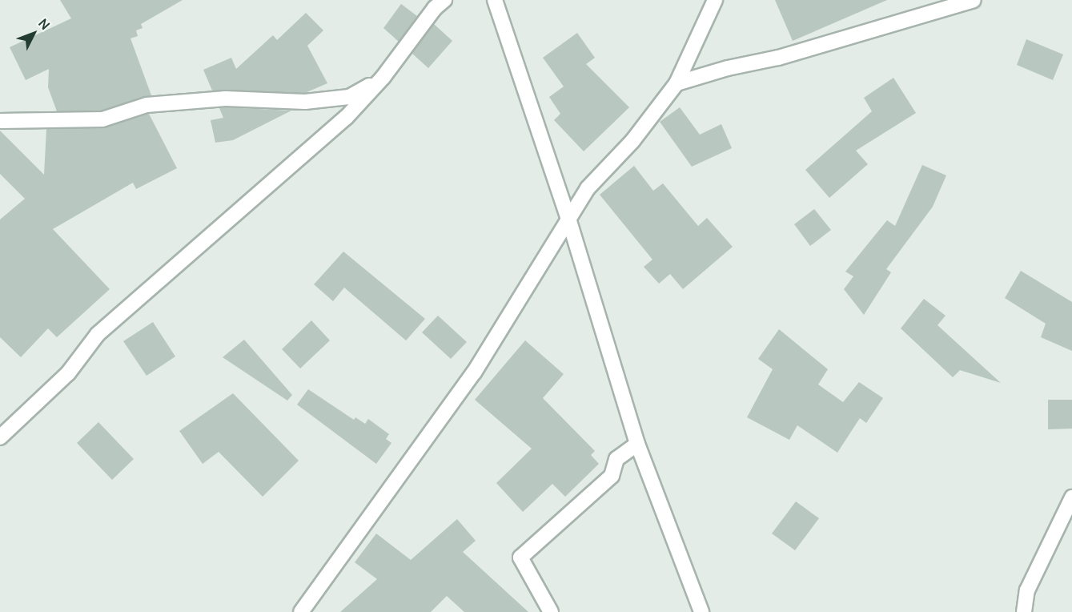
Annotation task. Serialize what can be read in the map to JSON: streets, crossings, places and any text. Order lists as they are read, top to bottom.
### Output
{
  "north": "top right"
}
